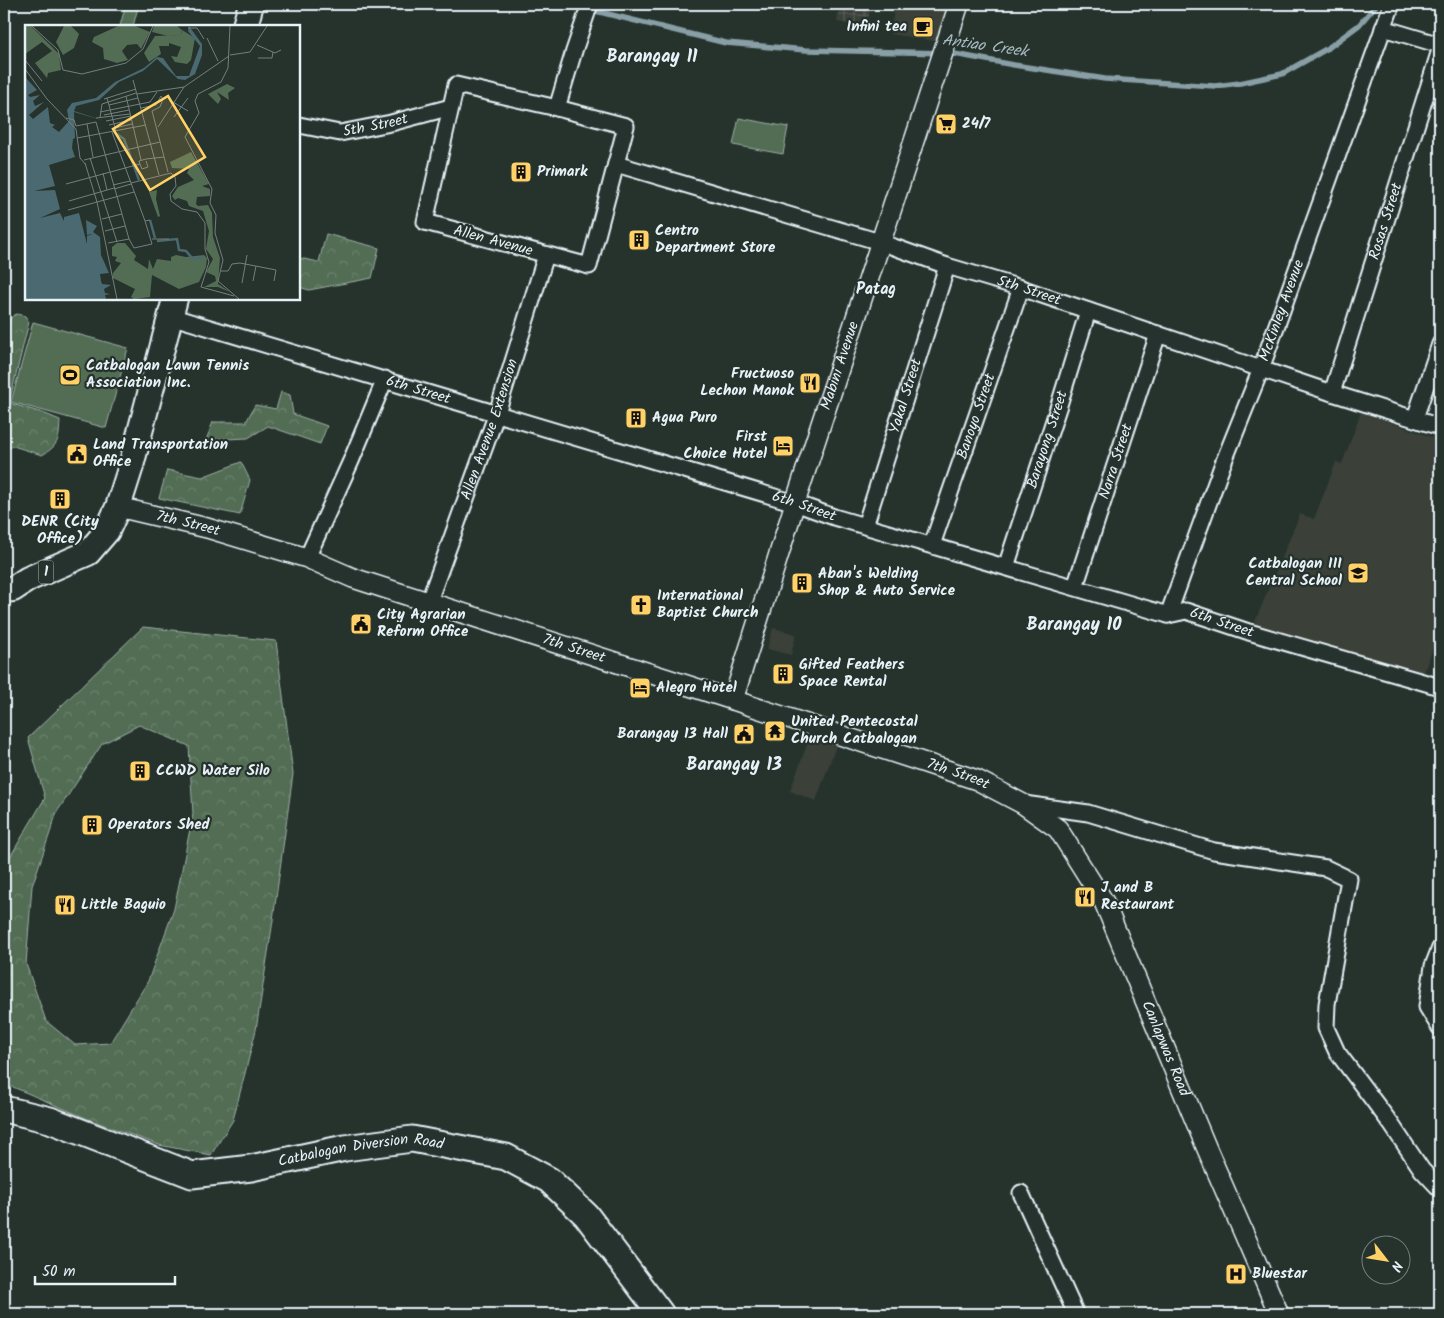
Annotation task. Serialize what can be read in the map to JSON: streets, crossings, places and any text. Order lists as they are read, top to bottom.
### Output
{
  "streets": {
    "highway": ["Catbalogan Diversion Road"],
    "main road": ["1"],
    "street": [
      "5th Street",
      "Rosas Street",
      "Allen Avenue",
      "McKinley Avenue",
      "Mabini Avenue",
      "6th Street",
      "Yakal Street",
      "Banoyo Street",
      "Allen Avenue Extension",
      "Barayong Street",
      "Narra Street",
      "7th Street",
      "Canlapwas Road"
    ]
  },
  "crossings": [
    ["5th Street", "Rosas Street"],
    ["5th Street", "Allen Avenue"],
    ["5th Street", "McKinley Avenue"],
    ["5th Street", "Mabini Avenue"],
    ["5th Street", "Yakal Street"],
    ["5th Street", "Banoyo Street"],
    ["5th Street", "Barayong Street"],
    ["5th Street", "Narra Street"],
    ["Allen Avenue", "Allen Avenue Extension"],
    ["McKinley Avenue", "6th Street"],
    ["Mabini Avenue", "6th Street"],
    ["Mabini Avenue", "7th Street"],
    ["6th Street", "Yakal Street"],
    ["6th Street", "Banoyo Street"],
    ["6th Street", "Allen Avenue Extension"],
    ["6th Street", "Barayong Street"],
    ["6th Street", "Narra Street"],
    ["6th Street", "1"],
    ["Allen Avenue Extension", "7th Street"],
    ["7th Street", "1"],
    ["7th Street", "Canlapwas Road"]
  ],
  "districts": [
    "Barangay 11",
    "Patag",
    "Barangay 10",
    "Barangay 13"
  ],
  "water": ["Antiao Creek"],
  "places": {
    "cafe": ["Infini tea"],
    "supermarket": ["24/7"],
    "building": [
      "Primark",
      "Centro Department Store",
      "Agua Puro",
      "DENR (City Office)",
      "Aban's Welding Shop & Auto Service",
      "Gifted Feathers Space Rental",
      "CCWD Water Silo",
      "Operators Shed"
    ],
    "sports": ["Catbalogan Lawn Tennis Association Inc."],
    "restaurant": ["Fructuoso Lechon Manok", "J and B Restaurant", "Little Baguio"],
    "hotel": ["First Choice Hotel", "Alegro Hotel"],
    "public building": ["Land Transportation Office", "City Agrarian Reform Office", "Barangay 13 Hall"],
    "school or university": ["Catbalogan III Central School"],
    "church": ["International Baptist Church"],
    "temple": ["United Pentecostal Church Catbalogan"],
    "hospital": ["Bluestar"]
  },
  "scale_bar": "50 m",
  "north": "bottom right"
}
